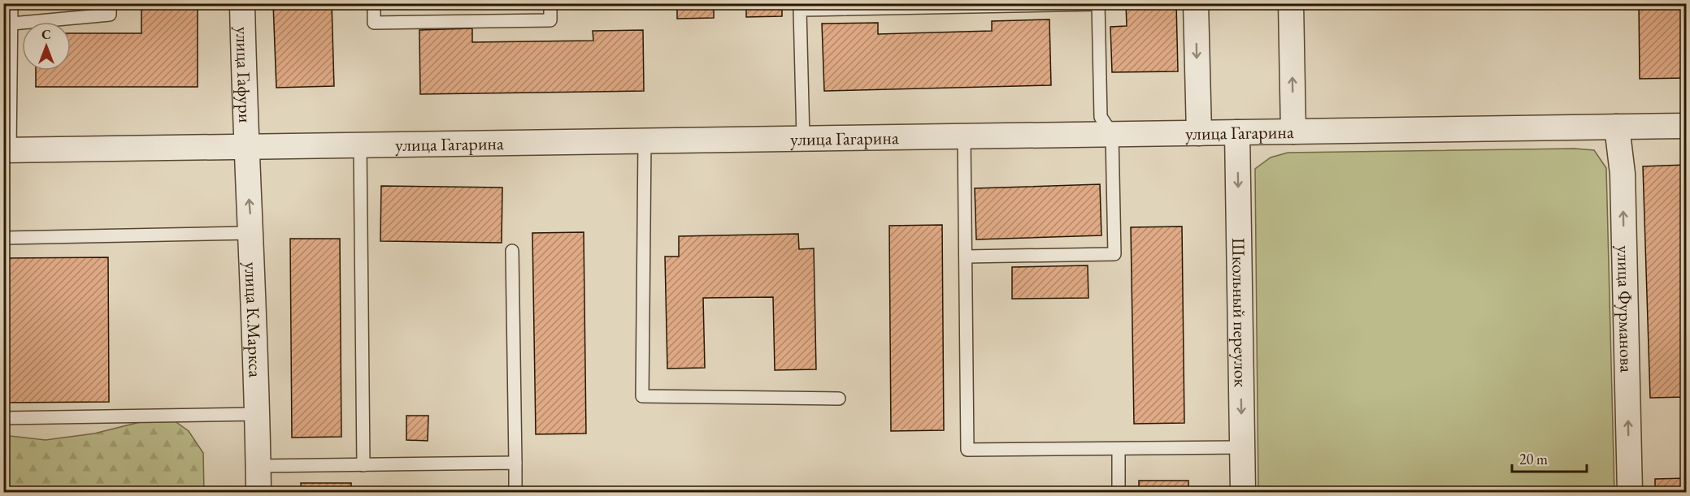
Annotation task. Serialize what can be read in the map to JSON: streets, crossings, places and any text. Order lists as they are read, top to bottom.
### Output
{
  "streets": {
    "street": [
      "улица Гафури",
      "улица Гагарина",
      "улица Фурманова",
      "Школьный переулок",
      "улица К.Маркса"
    ]
  },
  "crossings": [
    ["улица Гафури", "улица Гагарина"],
    ["улица Гафури", "улица К.Маркса"],
    ["улица Гагарина", "улица Фурманова"],
    ["улица Гагарина", "Школьный переулок"],
    ["улица Гагарина", "улица К.Маркса"]
  ],
  "one_way": ["улица Фурманова", "Школьный переулок"],
  "scale_bar": "20 m",
  "north": "top"
}
